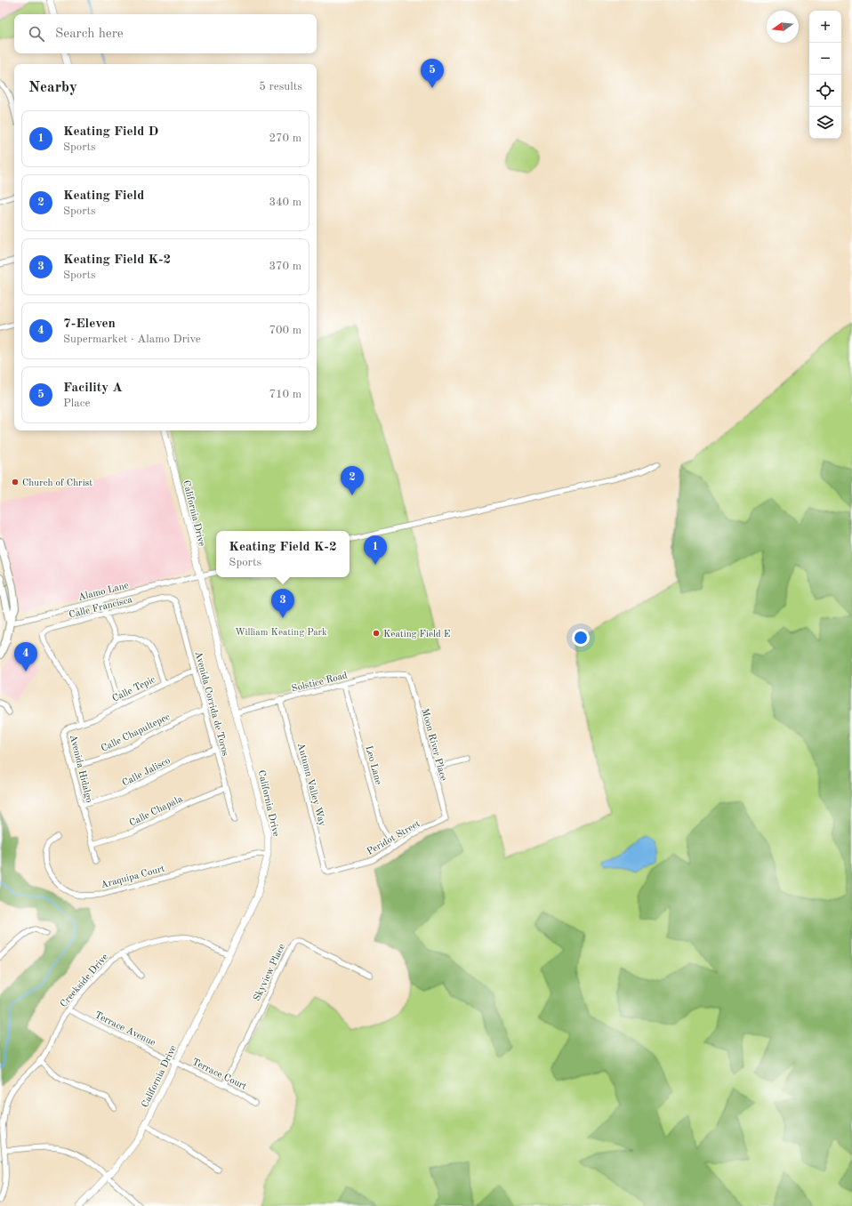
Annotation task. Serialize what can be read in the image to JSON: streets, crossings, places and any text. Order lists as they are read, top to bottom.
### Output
{
  "streets": {
    "street": [
      "California Drive",
      "Alamo Lane",
      "Calle Francisca",
      "Solstice Road",
      "Calle Tepic",
      "Avenida Corrida de Toros",
      "Calle Chapultepec",
      "Moon River Place",
      "Leo Lane",
      "Avenida Hidalgo",
      "Calle Jalisco",
      "Autumn Valley Way",
      "Calle Chapala",
      "Peridot Street",
      "Araquipa Court",
      "Skyview Place",
      "Creekside Drive",
      "Terrace Avenue",
      "Terrace Court"
    ]
  },
  "crossings": [
    ["California Drive", "Alamo Lane"],
    ["California Drive", "Solstice Road"],
    ["California Drive", "Araquipa Court"],
    ["California Drive", "Creekside Drive"],
    ["California Drive", "Terrace Avenue"],
    ["California Drive", "Terrace Court"],
    ["Calle Francisca", "Avenida Corrida de Toros"],
    ["Calle Francisca", "Avenida Hidalgo"],
    ["Solstice Road", "Moon River Place"],
    ["Solstice Road", "Leo Lane"],
    ["Solstice Road", "Autumn Valley Way"],
    ["Calle Tepic", "Avenida Corrida de Toros"],
    ["Calle Tepic", "Avenida Hidalgo"],
    ["Avenida Corrida de Toros", "Calle Chapultepec"],
    ["Avenida Corrida de Toros", "Calle Jalisco"],
    ["Avenida Corrida de Toros", "Calle Chapala"],
    ["Calle Chapultepec", "Avenida Hidalgo"],
    ["Moon River Place", "Peridot Street"],
    ["Leo Lane", "Peridot Street"],
    ["Avenida Hidalgo", "Calle Jalisco"],
    ["Avenida Hidalgo", "Calle Chapala"],
    ["Autumn Valley Way", "Peridot Street"],
    ["Skyview Place", "Terrace Court"],
    ["Creekside Drive", "Terrace Avenue"],
    ["Terrace Avenue", "Terrace Court"]
  ],
  "parks": ["William Keating Park"],
  "places": ["Church of Christ", "Keating Field E"],
  "north": "left",
  "page": {
    "map_buttons": ["+", "−"],
    "search": "Search here",
    "pins": [
      "5",
      "2",
      "1",
      "3",
      "4"
    ],
    "heading": ["Nearby", "5 results"],
    "list": [
      {
        "mark": "1",
        "name": "Keating Field D",
        "note": "Sports",
        "value": "270 m"
      },
      {
        "mark": "2",
        "name": "Keating Field",
        "note": "Sports",
        "value": "340 m"
      },
      {
        "mark": "3",
        "name": "Keating Field K-2",
        "note": "Sports",
        "value": "370 m"
      },
      {
        "mark": "4",
        "name": "7-Eleven",
        "note": "Supermarket · Alamo Drive",
        "value": "700 m"
      },
      {
        "mark": "5",
        "name": "Facility A",
        "note": "Place",
        "value": "710 m"
      }
    ],
    "popup": ["Keating Field K-2", "Sports"]
  }
}
